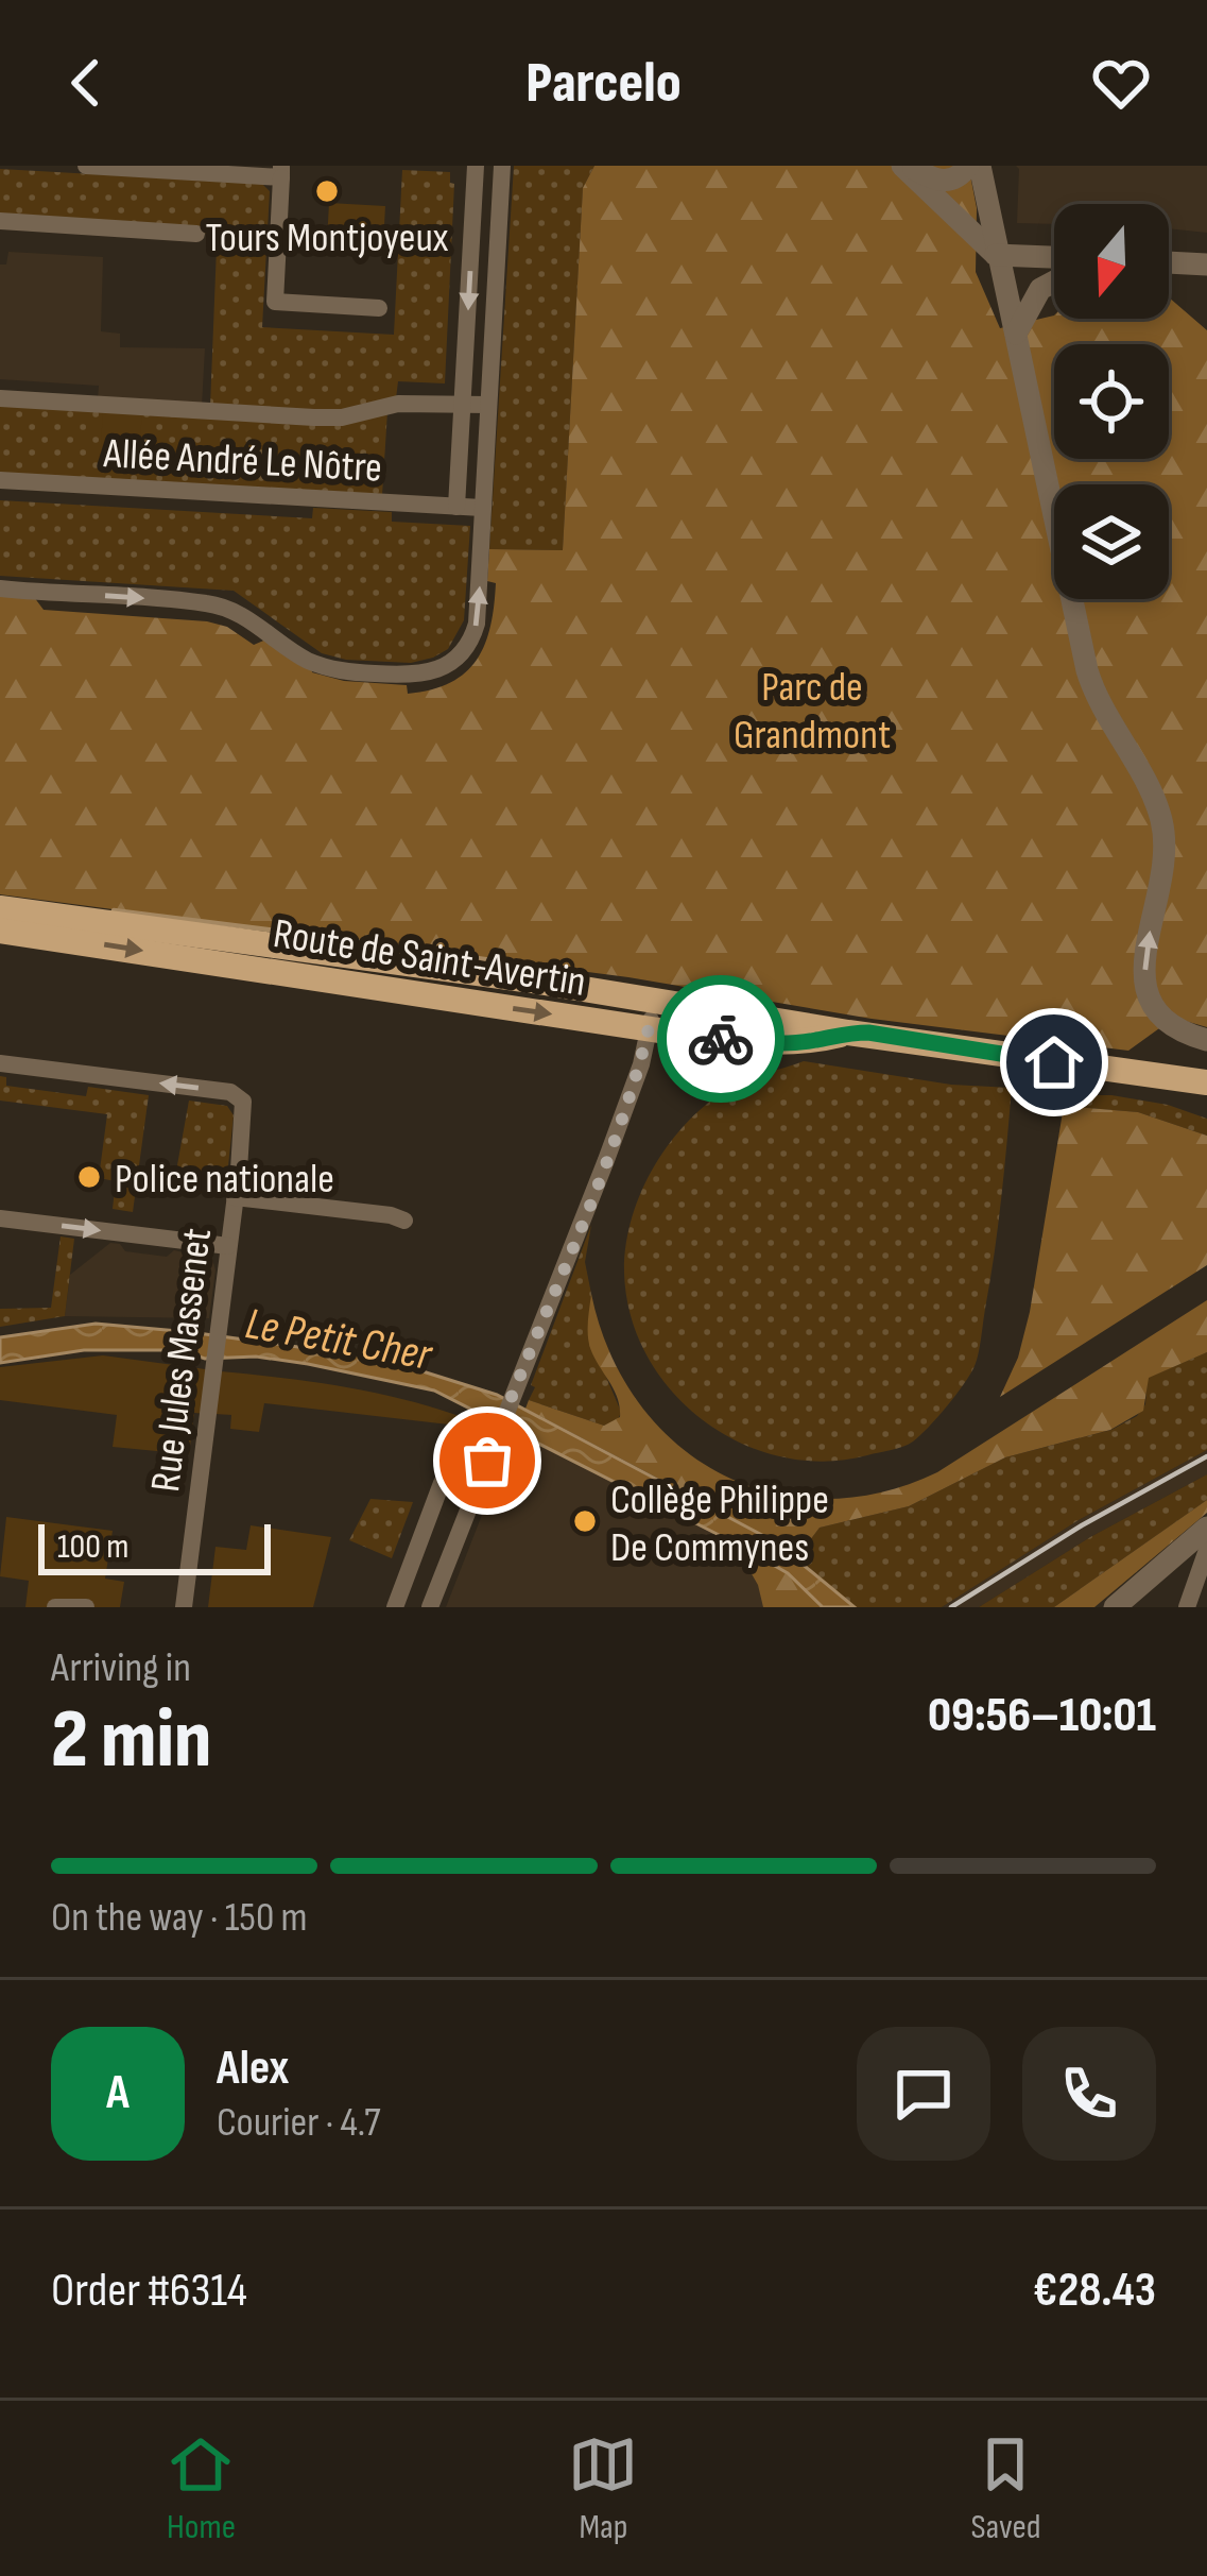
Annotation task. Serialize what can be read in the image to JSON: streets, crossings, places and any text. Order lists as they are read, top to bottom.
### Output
{
  "streets": {
    "main road": ["Route de Saint-Avertin"],
    "street": ["Allée André Le Nôtre", "Rue Jules Massenet"]
  },
  "water": ["Le Petit Cher"],
  "parks": ["Parc de Grandmont"],
  "places": ["Tours Montjoyeux", "Police nationale", "Collège Philippe De Commynes"],
  "scale_bar": "100 m",
  "north": "bottom",
  "page": {
    "header": "Parcelo",
    "scale": "100 m",
    "heading": ["2 min", "Arriving in", "09:56–10:01"],
    "panel": [
      "Alex",
      "Courier · 4.7",
      "Order #6314",
      "€28.43"
    ],
    "bar": "On the way · 150 m",
    "round": "A",
    "tabs": ["Home", "Map", "Saved"]
  }
}
